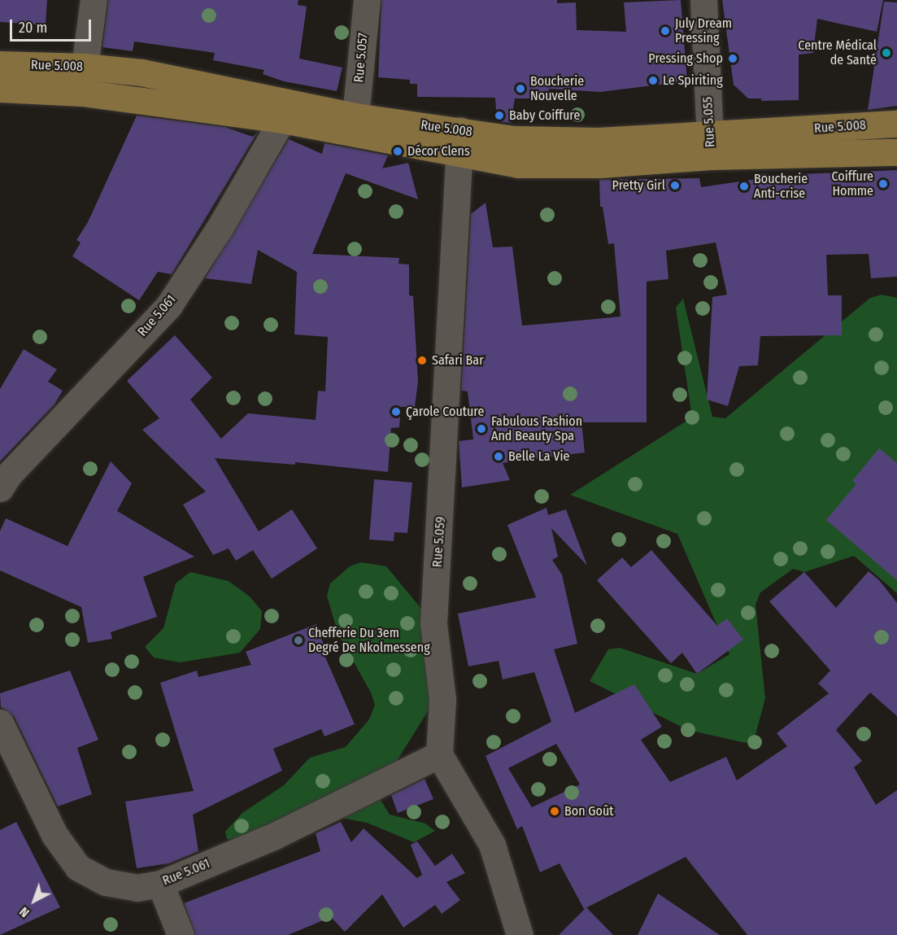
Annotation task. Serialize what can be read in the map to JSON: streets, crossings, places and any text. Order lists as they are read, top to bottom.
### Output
{
  "streets": {
    "main road": ["Rue 5.008"],
    "street": [
      "Rue 5.057",
      "Rue 5.055",
      "Rue 5.061",
      "Rue 5.059"
    ]
  },
  "crossings": [
    ["Rue 5.057", "Rue 5.008"],
    ["Rue 5.008", "Rue 5.055"],
    ["Rue 5.008", "Rue 5.061"],
    ["Rue 5.008", "Rue 5.059"],
    ["Rue 5.061", "Rue 5.059"]
  ],
  "places": [
    "July Dream Pressing",
    "Centre Médical de Santé",
    "Pressing Shop",
    "Le Spiriting",
    "Boucherie Nouvelle",
    "Baby Coiffure",
    "Décor Clens",
    "Coiffure Homme",
    "Pretty Girl",
    "Boucherie Anti-crise",
    "Safari Bar",
    "Çarole Couture",
    "Fabulous Fashion And Beauty Spa",
    "Belle La Vie",
    "Chefferie Du 3em Degré De Nkolmesseng",
    "Bon Goût"
  ],
  "scale_bar": "20 m",
  "north": "bottom left"
}
